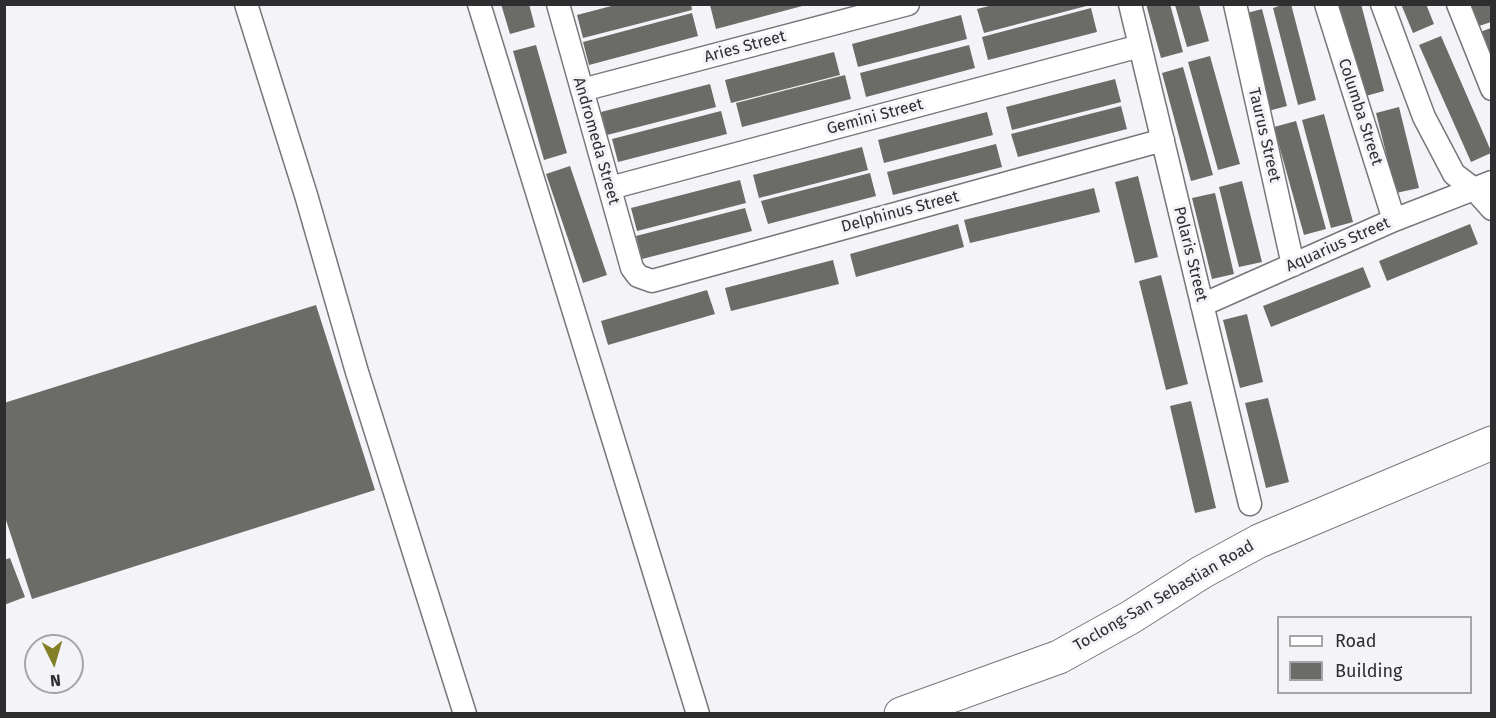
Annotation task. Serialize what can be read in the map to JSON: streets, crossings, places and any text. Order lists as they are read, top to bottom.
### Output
{
  "streets": {
    "street": [
      "Aries Street",
      "Columba Street",
      "Gemini Street",
      "Taurus Street",
      "Andromeda Street",
      "Delphinus Street",
      "Aquarius Street",
      "Polaris Street",
      "Toclong-San Sebastian Road"
    ]
  },
  "crossings": [
    ["Aries Street", "Andromeda Street"],
    ["Columba Street", "Aquarius Street"],
    ["Gemini Street", "Andromeda Street"],
    ["Gemini Street", "Polaris Street"],
    ["Taurus Street", "Aquarius Street"],
    ["Andromeda Street", "Delphinus Street"],
    ["Delphinus Street", "Polaris Street"],
    ["Aquarius Street", "Polaris Street"]
  ],
  "legend": ["Road", "Building"],
  "north": "bottom"
}
